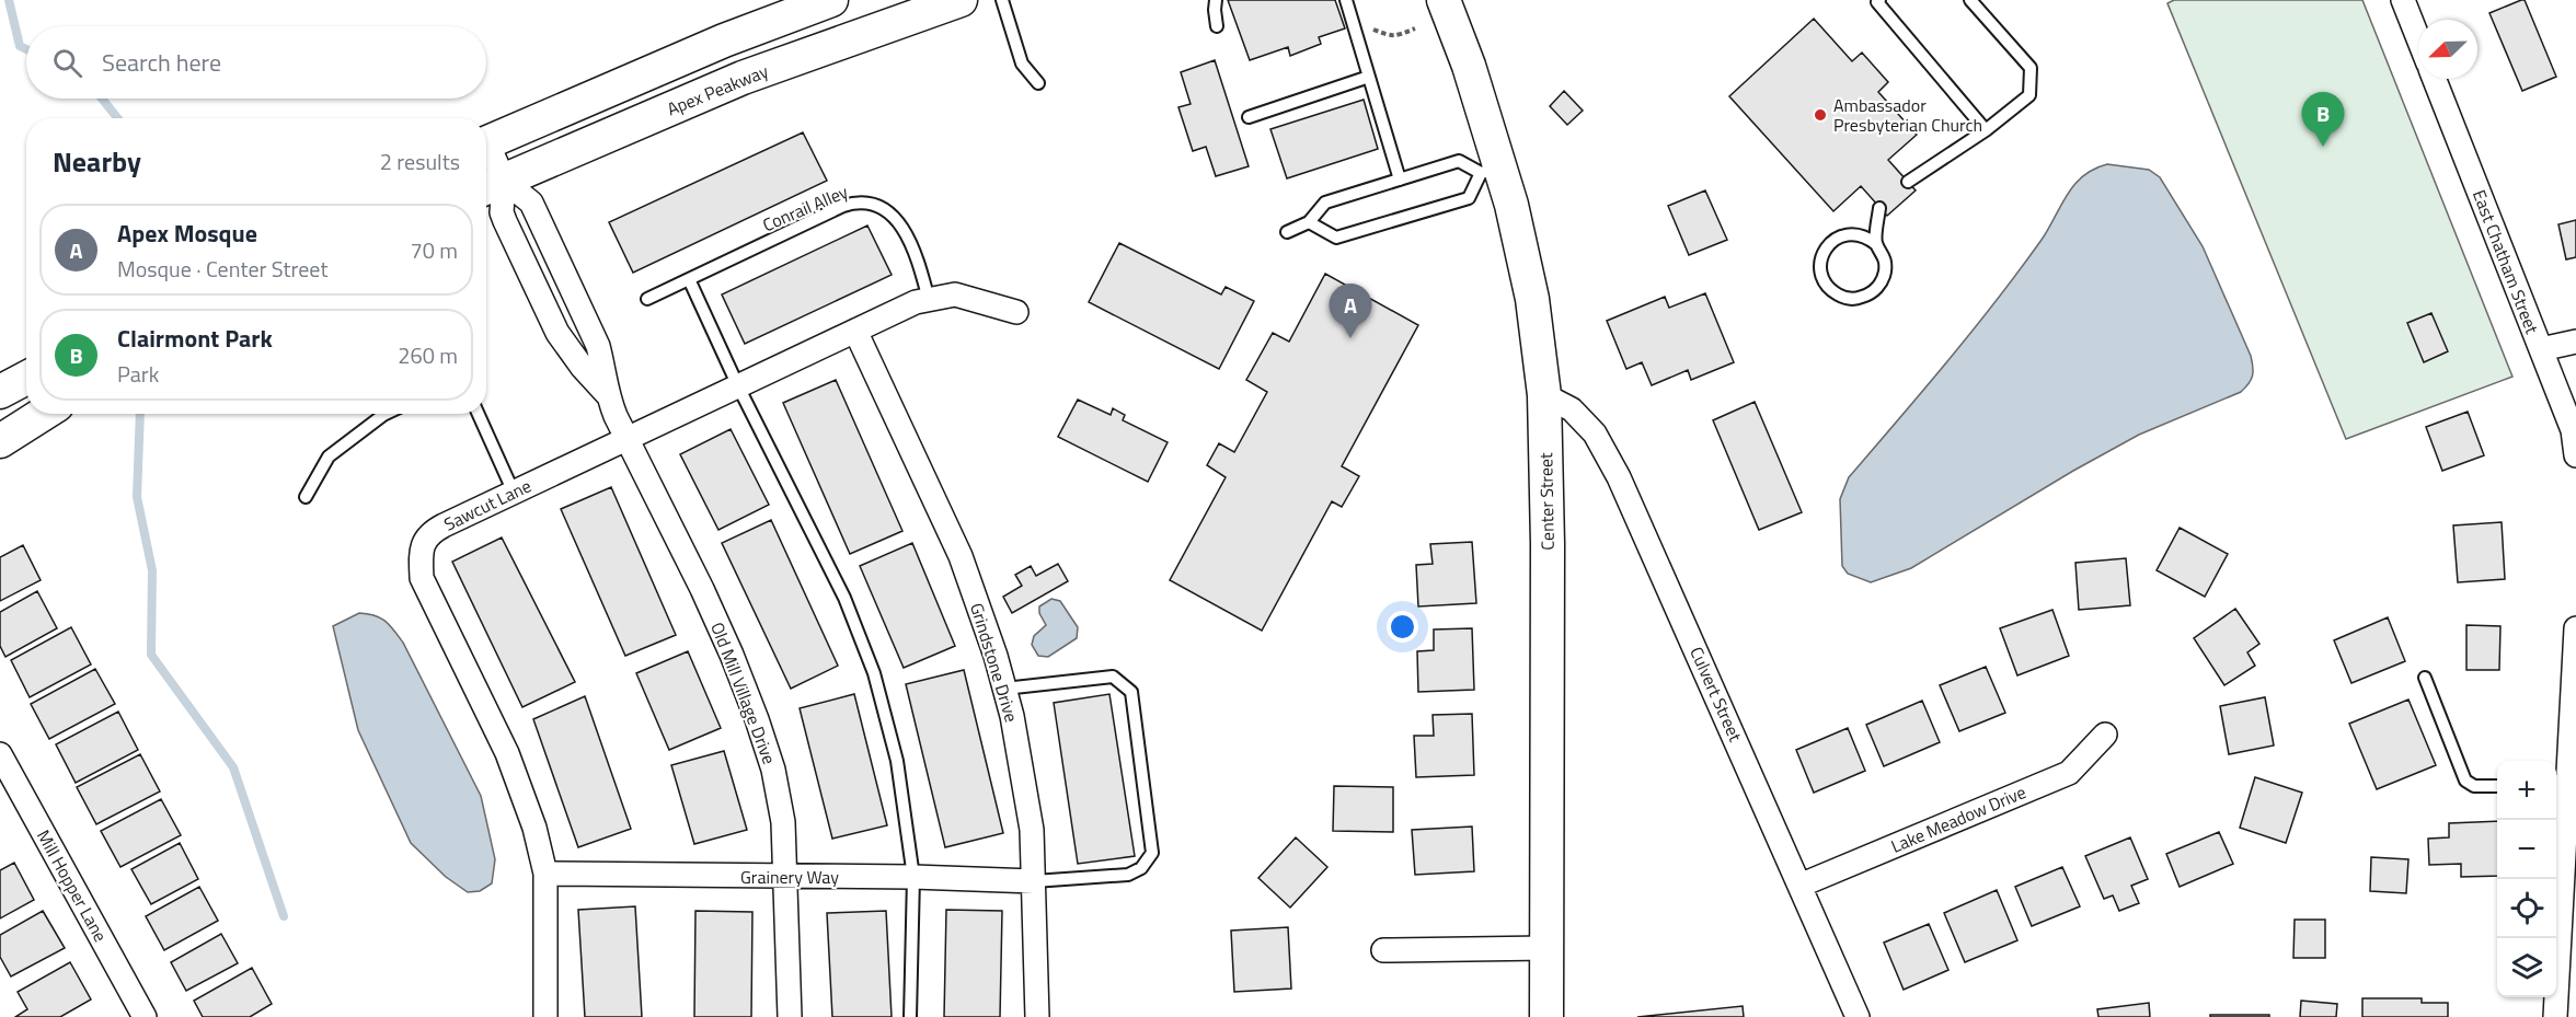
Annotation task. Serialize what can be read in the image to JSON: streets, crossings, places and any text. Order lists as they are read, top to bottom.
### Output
{
  "streets": {
    "main road": ["Apex Peakway", "Center Street"],
    "street": [
      "East Chatham Street",
      "Sawcut Lane",
      "Grindstone Drive",
      "Old Mill Village Drive",
      "Culvert Street",
      "Lake Meadow Drive",
      "Grainery Way",
      "Mill Hopper Lane"
    ],
    "lane": ["Conrail Alley"]
  },
  "crossings": [
    ["Apex Peakway", "Old Mill Village Drive"],
    ["Conrail Alley", "Sawcut Lane"],
    ["Center Street", "Culvert Street"],
    ["Sawcut Lane", "Grindstone Drive"],
    ["Sawcut Lane", "Old Mill Village Drive"],
    ["Sawcut Lane", "Grainery Way"],
    ["Grindstone Drive", "Grainery Way"],
    ["Old Mill Village Drive", "Grainery Way"],
    ["Culvert Street", "Lake Meadow Drive"]
  ],
  "places": ["Ambassador Presbyterian Church"],
  "north": "bottom left",
  "page": {
    "search": "Search here",
    "pins": ["B", "A"],
    "heading": ["Nearby", "2 results"],
    "list": [
      {
        "mark": "A",
        "name": "Apex Mosque",
        "note": "Mosque · Center Street",
        "value": "70 m"
      },
      {
        "mark": "B",
        "name": "Clairmont Park",
        "note": "Park",
        "value": "260 m"
      }
    ],
    "map_buttons": ["+", "−"]
  }
}
